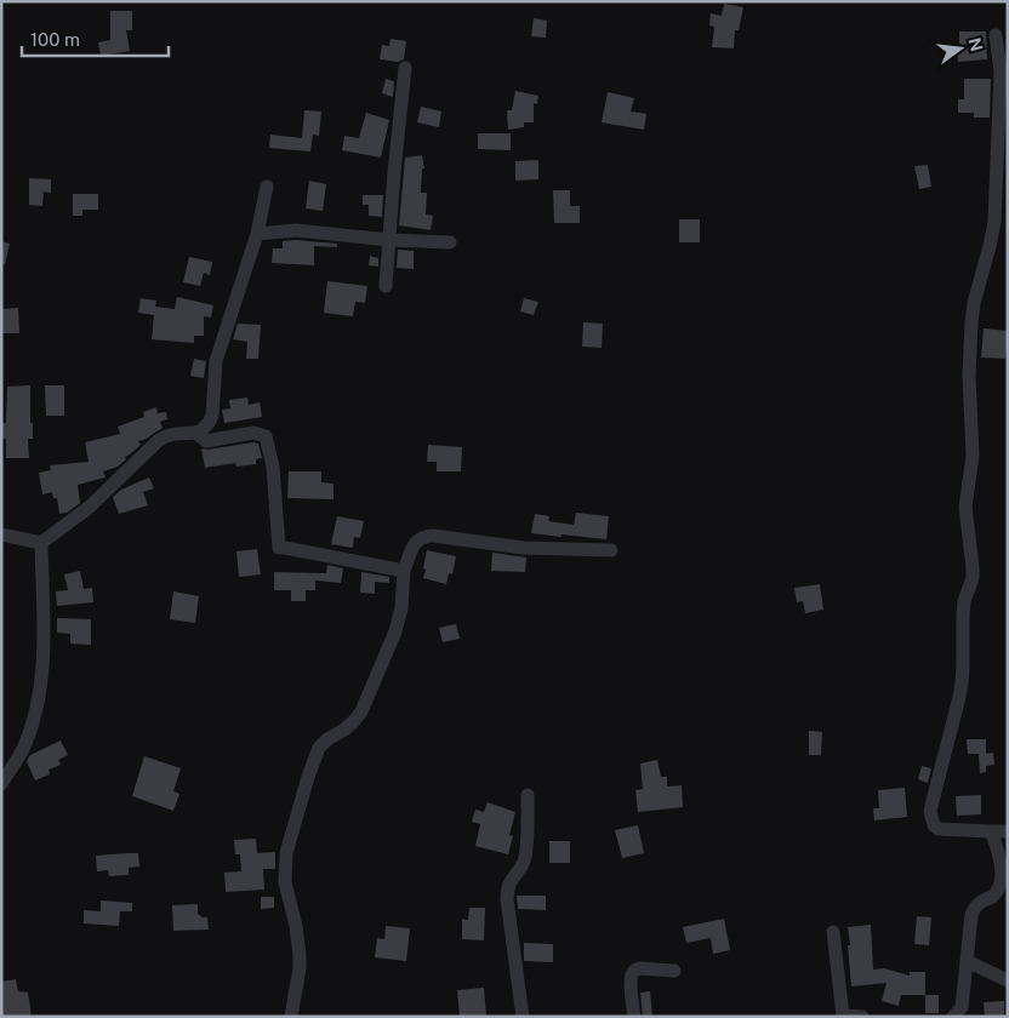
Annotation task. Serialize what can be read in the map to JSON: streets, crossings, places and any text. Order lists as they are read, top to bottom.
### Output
{
  "scale_bar": "100 m",
  "north": "right"
}
